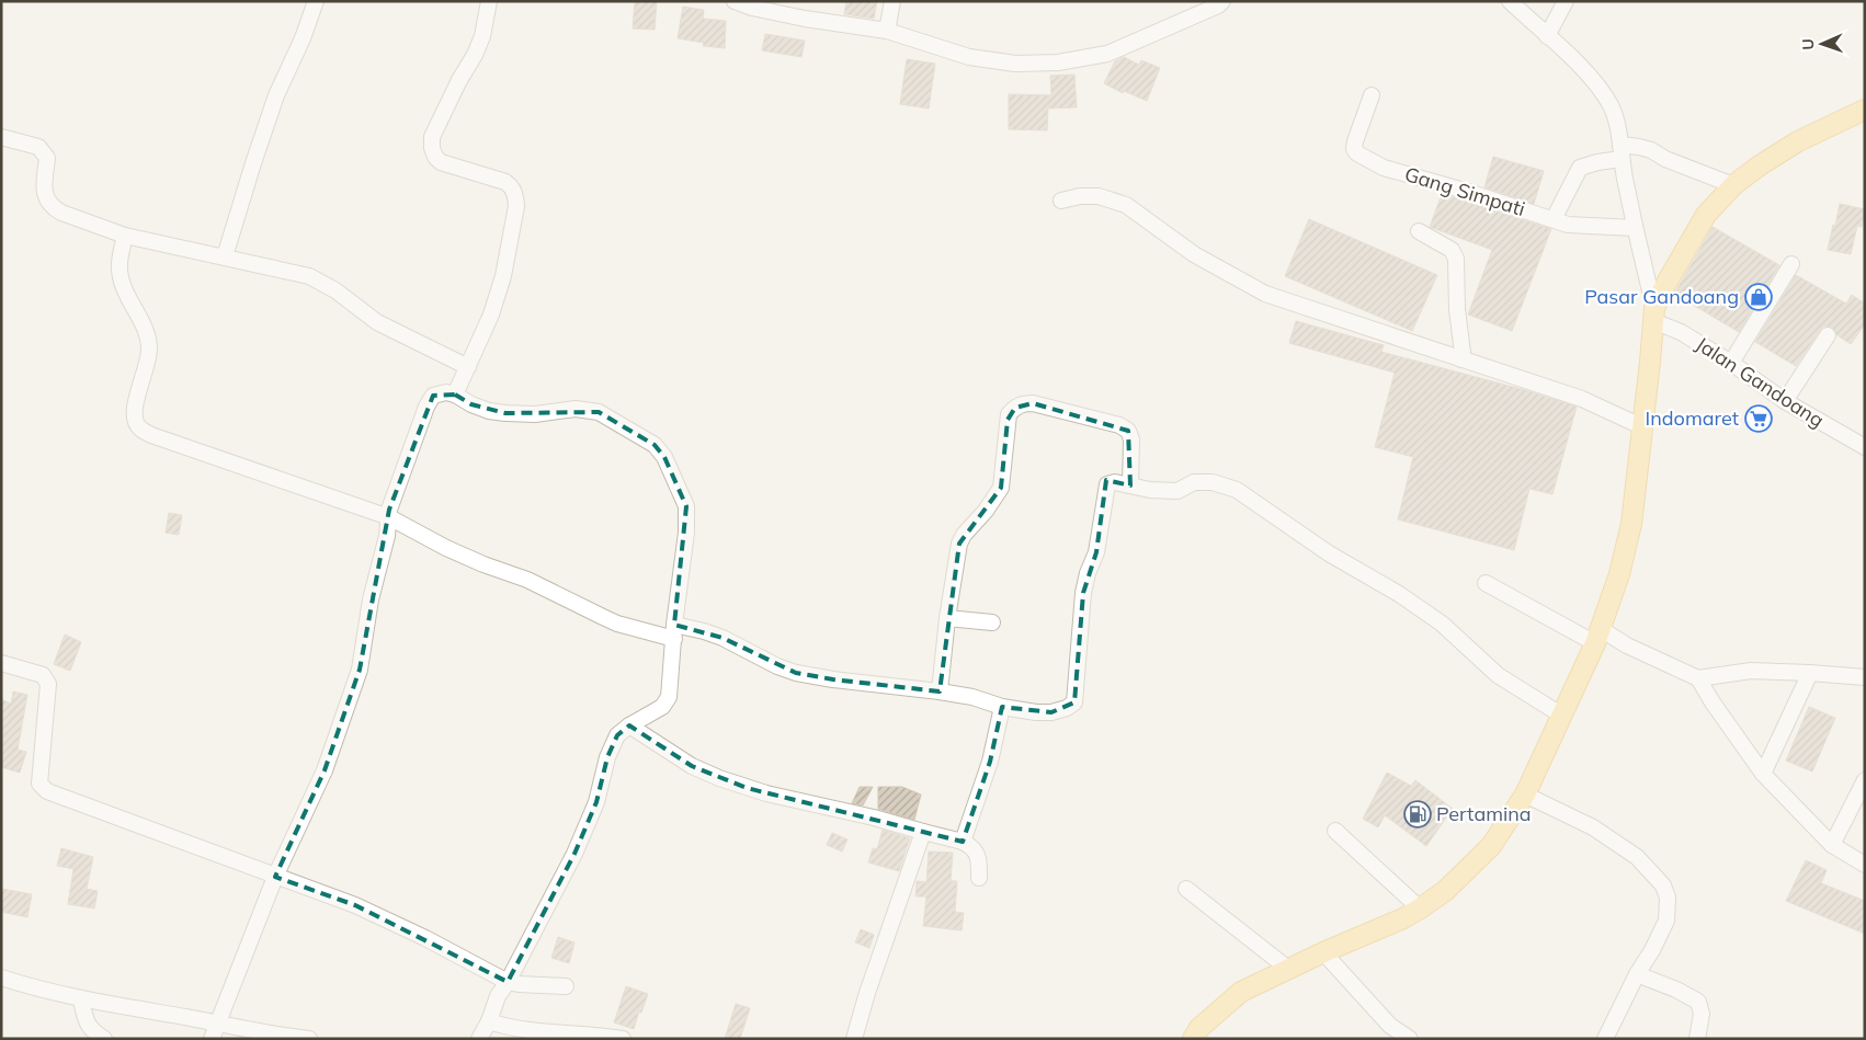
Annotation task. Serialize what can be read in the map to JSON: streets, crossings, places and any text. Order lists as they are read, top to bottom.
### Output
{
  "streets": {
    "street": ["Gang Simpati", "Jalan Gandoang"]
  },
  "places": {
    "shop": ["Pasar Gandoang"],
    "supermarket": ["Indomaret"],
    "fuel station": ["Pertamina"]
  },
  "north": "left"
}
